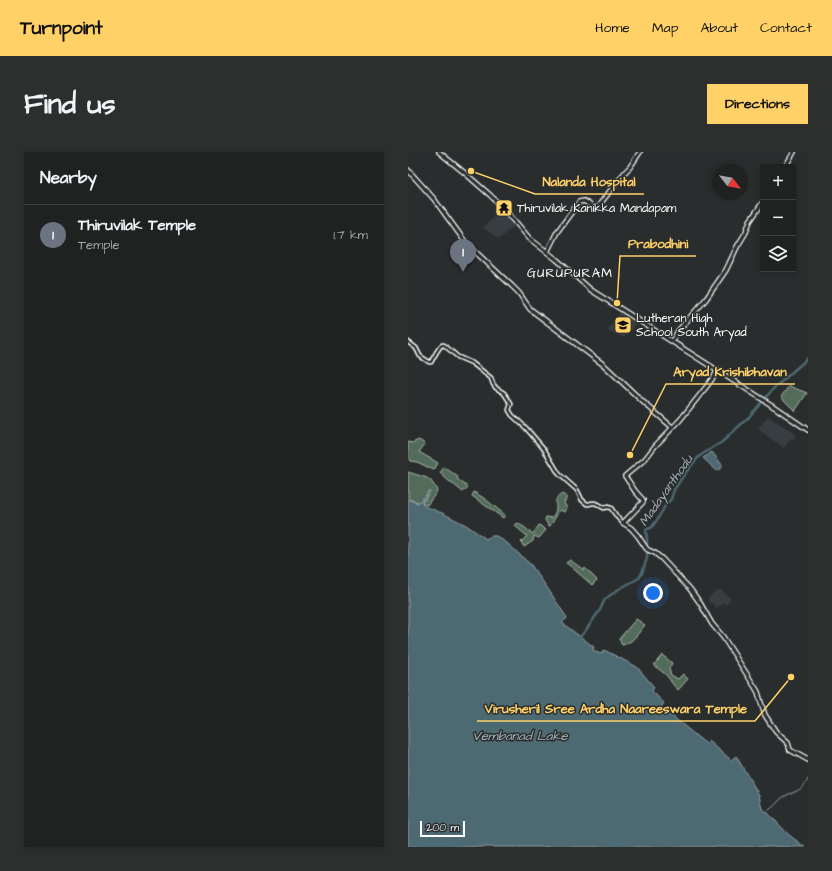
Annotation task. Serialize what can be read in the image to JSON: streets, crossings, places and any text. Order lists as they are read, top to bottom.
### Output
{
  "districts": ["GURUPURAM"],
  "water": ["Madayanthodu", "Vembanad Lake"],
  "places": {
    "other": [
      "Nalanda Hospital",
      "Prabodhini",
      "Aryad Krishibhavan",
      "Virusheril Sree Ardha Naareeswara Temple"
    ],
    "temple": ["Thiruvilak Kanikka Mandapam"],
    "school or university": ["Lutheran High School South Aryad"]
  },
  "scale_bar": "200 m",
  "north": "bottom right",
  "page": {
    "header": "Turnpoint",
    "nav": [
      "Home",
      "Map",
      "About",
      "Contact"
    ],
    "buttons": "Directions",
    "title": "Find us",
    "heading": "Nearby",
    "map_buttons": ["+", "−"],
    "list": [
      {
        "mark": "1",
        "name": "Thiruvilak Temple",
        "note": "Temple",
        "value": "1.7 km"
      }
    ],
    "pins": "1",
    "scale": "200 m"
  }
}
